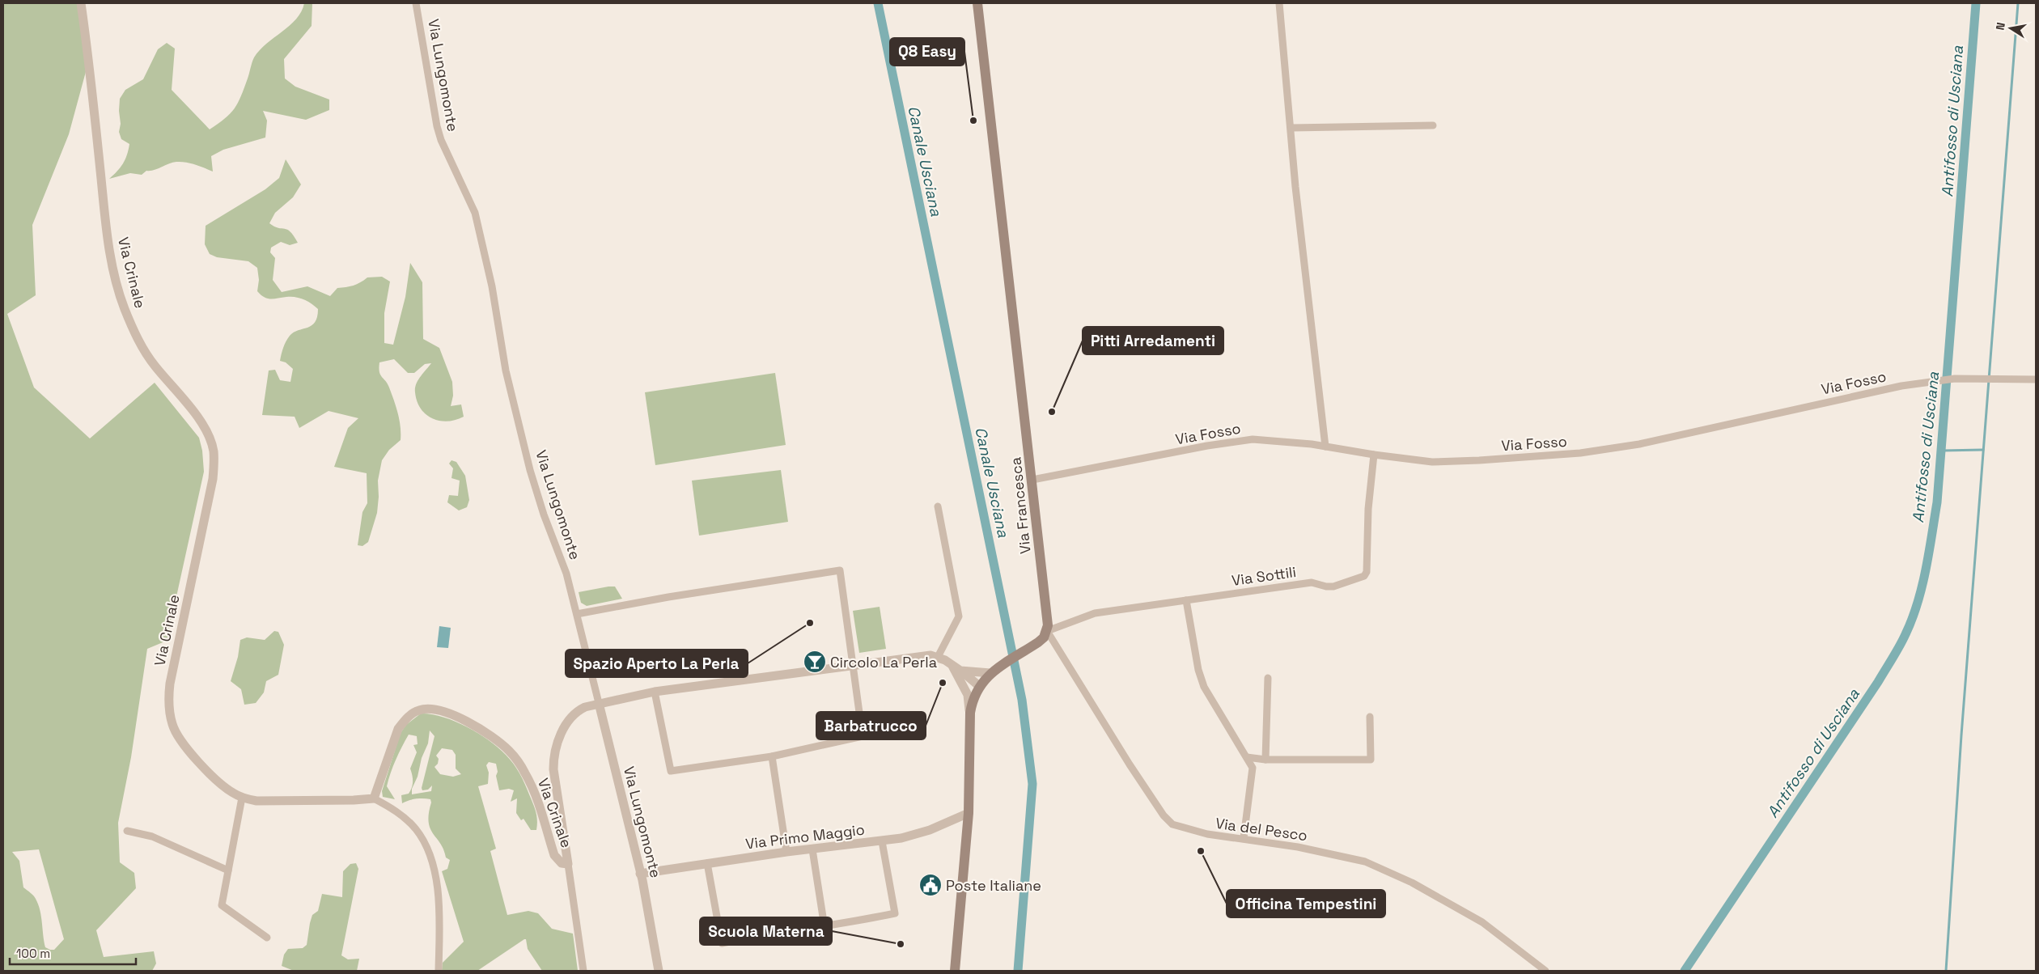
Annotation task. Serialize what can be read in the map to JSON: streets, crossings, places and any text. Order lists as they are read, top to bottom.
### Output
{
  "streets": {
    "main road": ["Via Francesca"],
    "street": [
      "Via Lungomonte",
      "Via Crinale",
      "Via Fosso",
      "Via Sottili",
      "Via del Pesco",
      "Via Primo Maggio"
    ]
  },
  "crossings": [
    ["Via Lungomonte", "Via Primo Maggio"],
    ["Via Fosso", "Via Francesca"],
    ["Via Fosso", "Via Sottili"],
    ["Via Francesca", "Via Sottili"],
    ["Via Francesca", "Via del Pesco"],
    ["Via Sottili", "Via del Pesco"]
  ],
  "water": ["Antifosso di Usciana", "Canale Usciana"],
  "places": {
    "other": [
      "Q8 Easy",
      "Pitti Arredamenti",
      "Spazio Aperto La Perla",
      "Barbatrucco",
      "Officina Tempestini",
      "Scuola Materna"
    ],
    "bar": ["Circolo La Perla"],
    "public building": ["Poste Italiane"]
  },
  "scale_bar": "100 m",
  "north": "left"
}
